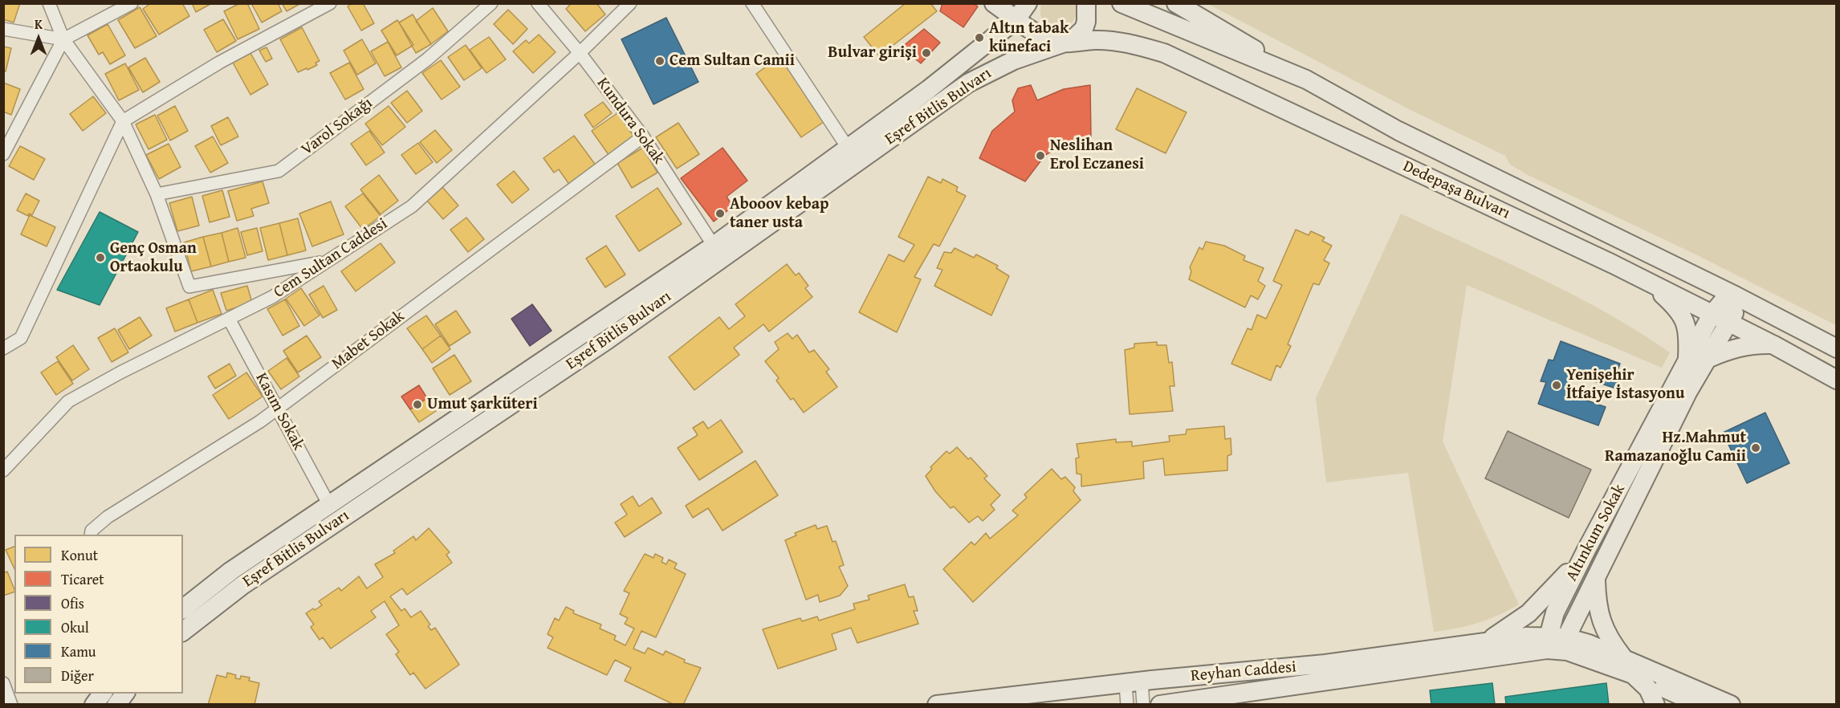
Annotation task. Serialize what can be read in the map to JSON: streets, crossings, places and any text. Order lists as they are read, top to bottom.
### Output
{
  "streets": {
    "main road": [
      "Eşref Bitlis Bulvarı",
      "Dedepaşa Bulvarı",
      "Altınkum Sokak",
      "Reyhan Caddesi"
    ],
    "street": [
      "Kundura Sokak",
      "Varol Sokağı",
      "Cem Sultan Caddesi",
      "Mabet Sokak",
      "Kasım Sokak"
    ]
  },
  "crossings": [
    ["Eşref Bitlis Bulvarı", "Kundura Sokak"],
    ["Eşref Bitlis Bulvarı", "Dedepaşa Bulvarı"],
    ["Eşref Bitlis Bulvarı", "Kasım Sokak"],
    ["Kundura Sokak", "Cem Sultan Caddesi"],
    ["Kundura Sokak", "Mabet Sokak"],
    ["Dedepaşa Bulvarı", "Altınkum Sokak"],
    ["Cem Sultan Caddesi", "Kasım Sokak"],
    ["Mabet Sokak", "Kasım Sokak"],
    ["Altınkum Sokak", "Reyhan Caddesi"]
  ],
  "places": [
    "Altın tabak künefaci",
    "Bulvar girişi",
    "Cem Sultan Camii",
    "Neslihan Erol Eczanesi",
    "Abooov kebap taner usta",
    "Genç Osman Ortaokulu",
    "Yenişehir İtfaiye İstasyonu",
    "Umut şarküteri",
    "Hz.Mahmut Ramazanoğlu Camii"
  ],
  "legend": [
    "Konut",
    "Ticaret",
    "Ofis",
    "Okul",
    "Kamu",
    "Diğer"
  ],
  "north": "top"
}
